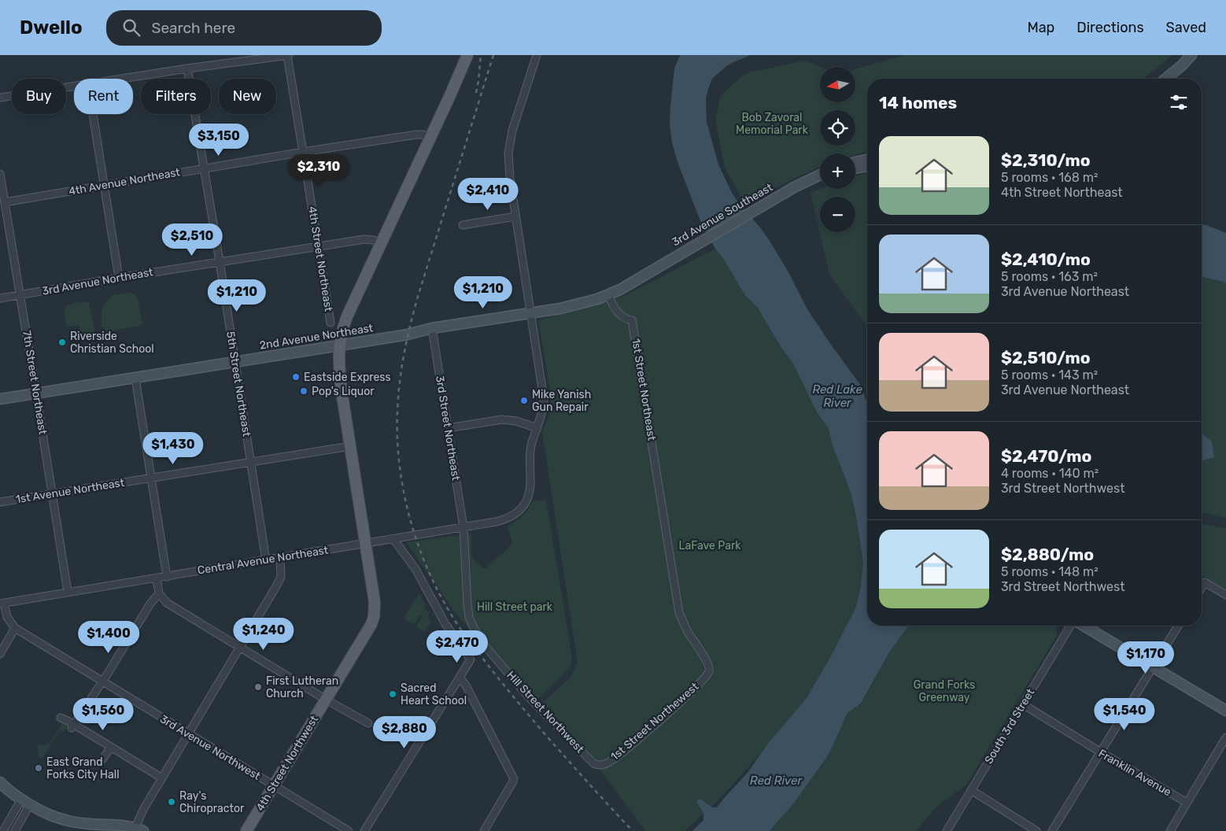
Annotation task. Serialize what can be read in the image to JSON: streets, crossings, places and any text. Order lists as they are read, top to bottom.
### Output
{
  "streets": {
    "main road": ["4th Street Northwest"],
    "street": [
      "4th Avenue Northeast",
      "3rd Avenue Southeast",
      "4th Street Northeast",
      "3rd Avenue Northeast",
      "2nd Avenue Northeast",
      "7th Street Northeast",
      "5th Street Northeast",
      "1st Street Northeast",
      "3rd Street Northeast",
      "1st Avenue Northeast",
      "Central Avenue Northeast",
      "Hill Street Northwest",
      "1st Street Northewest",
      "South 3rd Street",
      "3rd Avenue Northwest",
      "Franklin Avenue"
    ]
  },
  "crossings": [
    ["4th Avenue Northeast", "4th Street Northeast"],
    ["4th Avenue Northeast", "7th Street Northeast"],
    ["4th Avenue Northeast", "5th Street Northeast"],
    ["3rd Avenue Southeast", "2nd Avenue Northeast"],
    ["4th Street Northeast", "3rd Avenue Northeast"],
    ["3rd Avenue Northeast", "7th Street Northeast"],
    ["3rd Avenue Northeast", "5th Street Northeast"],
    ["2nd Avenue Northeast", "7th Street Northeast"],
    ["2nd Avenue Northeast", "5th Street Northeast"],
    ["2nd Avenue Northeast", "1st Street Northeast"],
    ["2nd Avenue Northeast", "3rd Street Northeast"],
    ["7th Street Northeast", "1st Avenue Northeast"],
    ["7th Street Northeast", "Central Avenue Northeast"],
    ["5th Street Northeast", "1st Avenue Northeast"],
    ["5th Street Northeast", "Central Avenue Northeast"],
    ["1st Street Northeast", "1st Street Northewest"],
    ["3rd Street Northeast", "Central Avenue Northeast"],
    ["3rd Street Northeast", "Hill Street Northwest"],
    ["Central Avenue Northeast", "Hill Street Northwest"],
    ["Central Avenue Northeast", "4th Street Northwest"],
    ["Hill Street Northwest", "1st Street Northewest"],
    ["South 3rd Street", "Franklin Avenue"],
    ["3rd Avenue Northwest", "4th Street Northwest"]
  ],
  "water": ["Red Lake River", "Red River"],
  "parks": [
    "Bob Zavoral Memorial Park",
    "LaFave Park",
    "Hill Street park",
    "Grand Forks Greenway"
  ],
  "places": [
    "Riverside Christian School",
    "Eastside Express",
    "Pop's Liquor",
    "Mike Yanish Gun Repair",
    "First Lutheran Church",
    "Sacred Heart School",
    "East Grand Forks City Hall",
    "Ray's Chiropractor"
  ],
  "north": "left",
  "page": {
    "header": "Dwello",
    "search": "Search here",
    "nav": ["Map", "Directions", "Saved"],
    "map_buttons": ["+", "−"],
    "chip": [
      "Buy",
      "Rent",
      "Filters",
      "New"
    ],
    "heading": "14 homes",
    "price": [
      "$3,150",
      "$2,310",
      "$2,410",
      "$2,510",
      "$1,210",
      "$1,210",
      "$1,430",
      "$1,240",
      "$1,400",
      "$2,470",
      "$1,170",
      "$1,560",
      "$1,540",
      "$2,880"
    ],
    "list": [
      {
        "name": "$2,310/mo",
        "note": "5 rooms · 168 m² · 4th Street Northeast"
      },
      {
        "name": "$2,410/mo",
        "note": "5 rooms · 163 m² · 3rd Avenue Northeast"
      },
      {
        "name": "$2,510/mo",
        "note": "5 rooms · 143 m² · 3rd Avenue Northeast"
      },
      {
        "name": "$2,470/mo",
        "note": "4 rooms · 140 m² · 3rd Street Northwest"
      },
      {
        "name": "$2,880/mo",
        "note": "5 rooms · 148 m² · 3rd Street Northwest"
      }
    ]
  }
}
